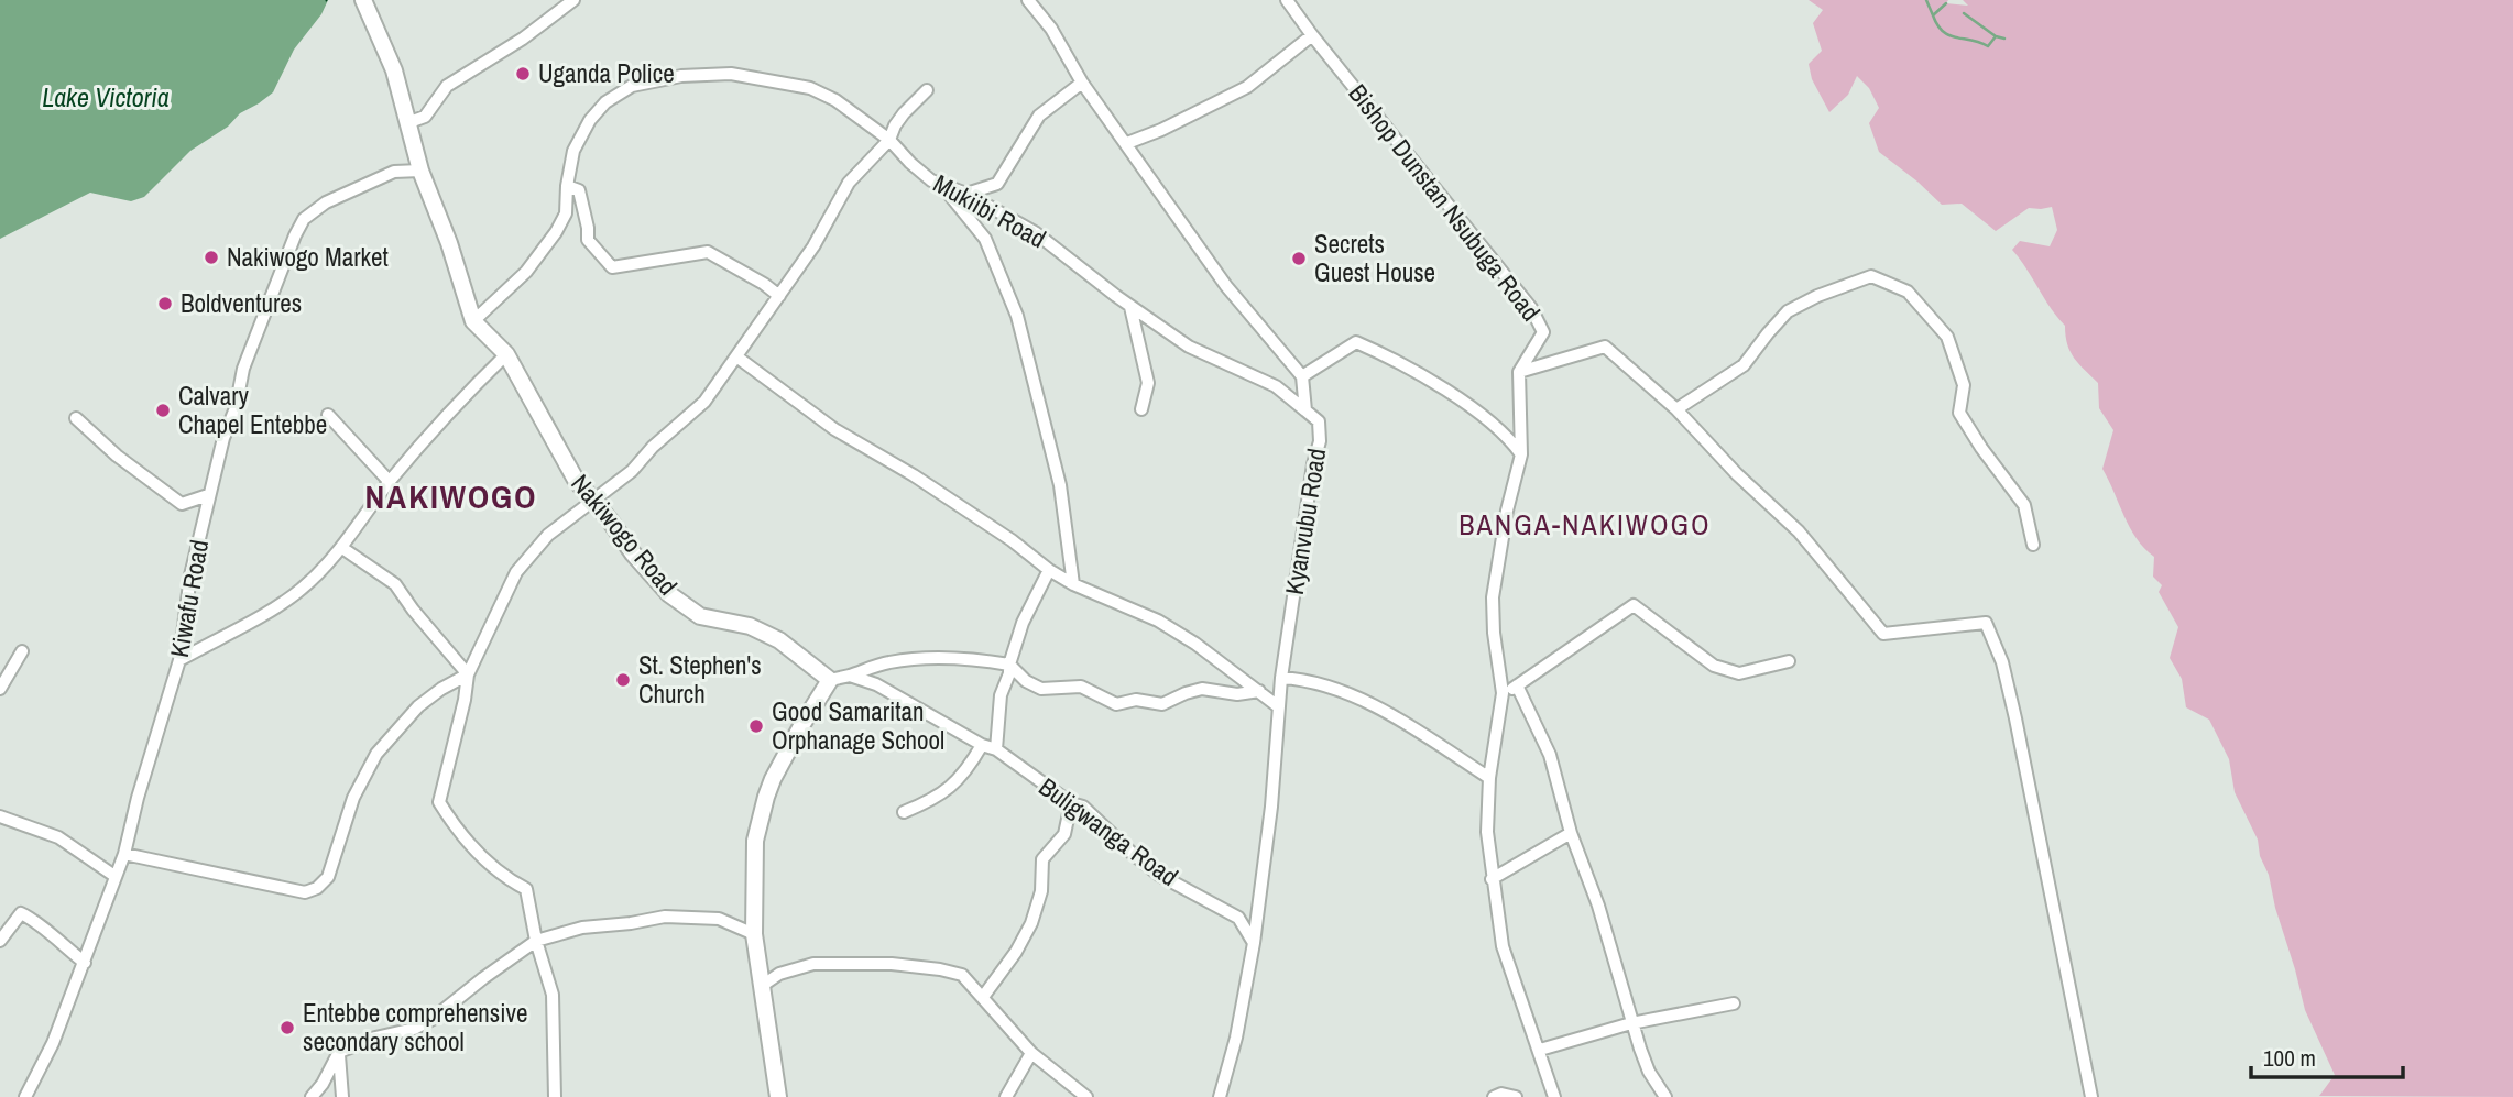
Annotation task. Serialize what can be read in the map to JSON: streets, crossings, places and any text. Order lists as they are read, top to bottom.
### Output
{
  "streets": {
    "street": [
      "Bishop Dunstan Nsubuga Road",
      "Mukiibi Road",
      "Kyanvubu Road",
      "Nakiwogo Road",
      "Kiwafu Road",
      "Buligwanga Road"
    ]
  },
  "crossings": [
    ["Mukiibi Road", "Kyanvubu Road"],
    ["Mukiibi Road", "Nakiwogo Road"],
    ["Kyanvubu Road", "Buligwanga Road"],
    ["Nakiwogo Road", "Kiwafu Road"]
  ],
  "districts": ["NAKIWOGO", "BANGA-NAKIWOGO"],
  "water": ["Lake Victoria"],
  "places": [
    "Uganda Police",
    "Nakiwogo Market",
    "Secrets Guest House",
    "Boldventures",
    "Calvary Chapel Entebbe",
    "St. Stephen's Church",
    "Good Samaritan Orphanage School",
    "Entebbe comprehensive secondary school"
  ],
  "scale_bar": "100 m"
}
